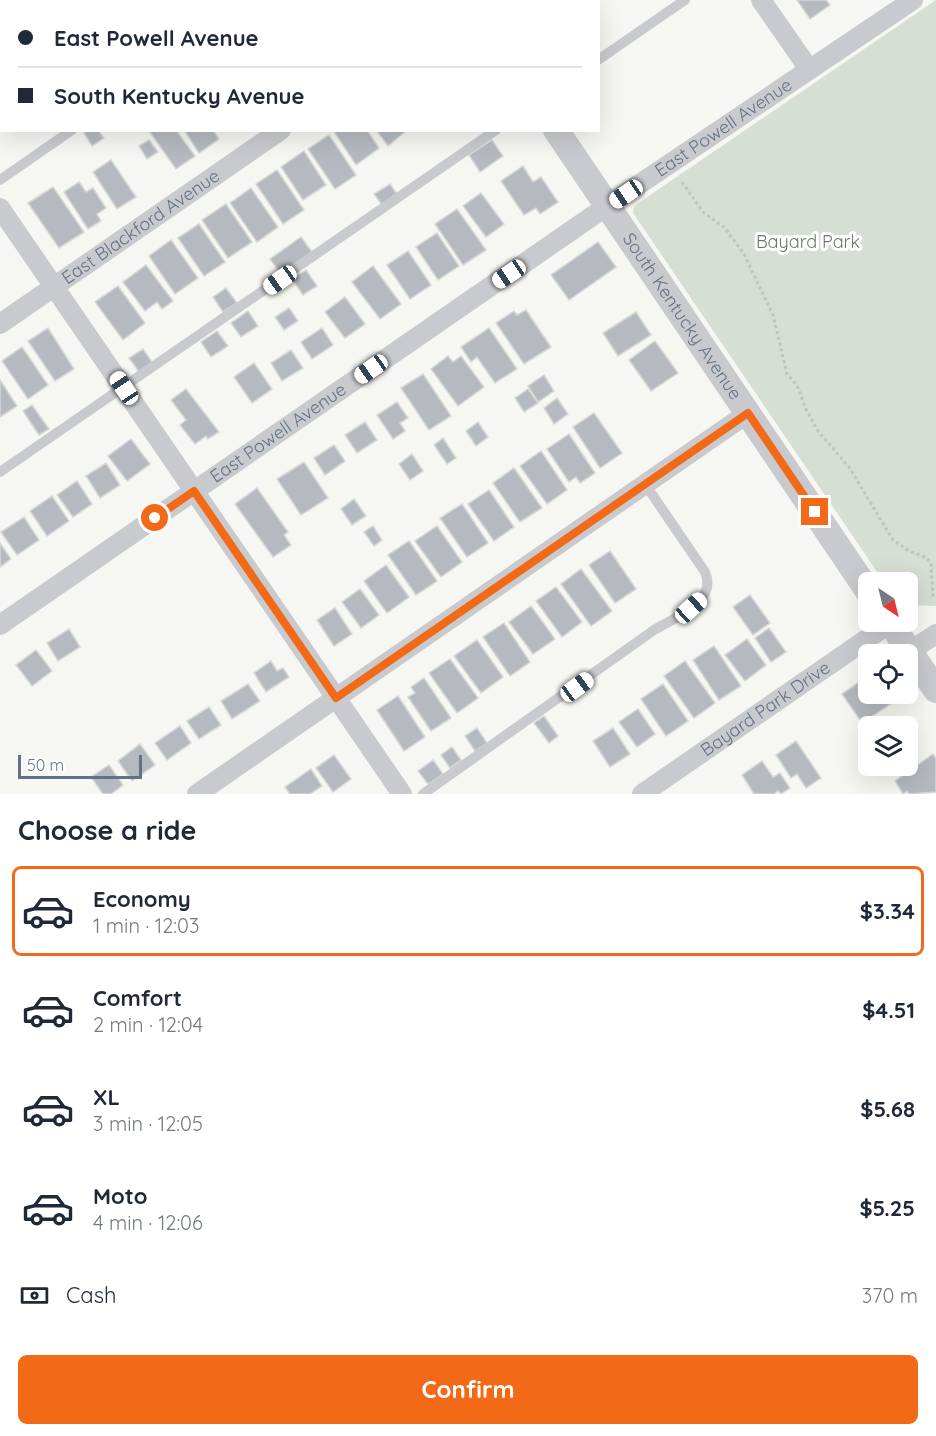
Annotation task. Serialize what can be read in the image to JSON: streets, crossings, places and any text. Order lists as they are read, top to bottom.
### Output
{
  "streets": {
    "street": [
      "East Powell Avenue",
      "East Blackford Avenue",
      "South Kentucky Avenue",
      "Bayard Park Drive"
    ]
  },
  "crossings": [
    ["East Powell Avenue", "South Kentucky Avenue"]
  ],
  "parks": ["Bayard Park"],
  "scale_bar": "50 m",
  "north": "bottom right",
  "page": {
    "banner": ["East Powell Avenue", "South Kentucky Avenue"],
    "scale": "50 m",
    "heading": "Choose a ride",
    "list": [
      {
        "name": "Economy",
        "note": "1 min · 12:03",
        "value": "$3.34"
      },
      {
        "name": "Comfort",
        "note": "2 min · 12:04",
        "value": "$4.51"
      },
      {
        "name": "XL",
        "note": "3 min · 12:05",
        "value": "$5.68"
      },
      {
        "name": "Moto",
        "note": "4 min · 12:06",
        "value": "$5.25"
      }
    ],
    "pay": ["Cash", "370 m"],
    "buttons": "Confirm"
  }
}
